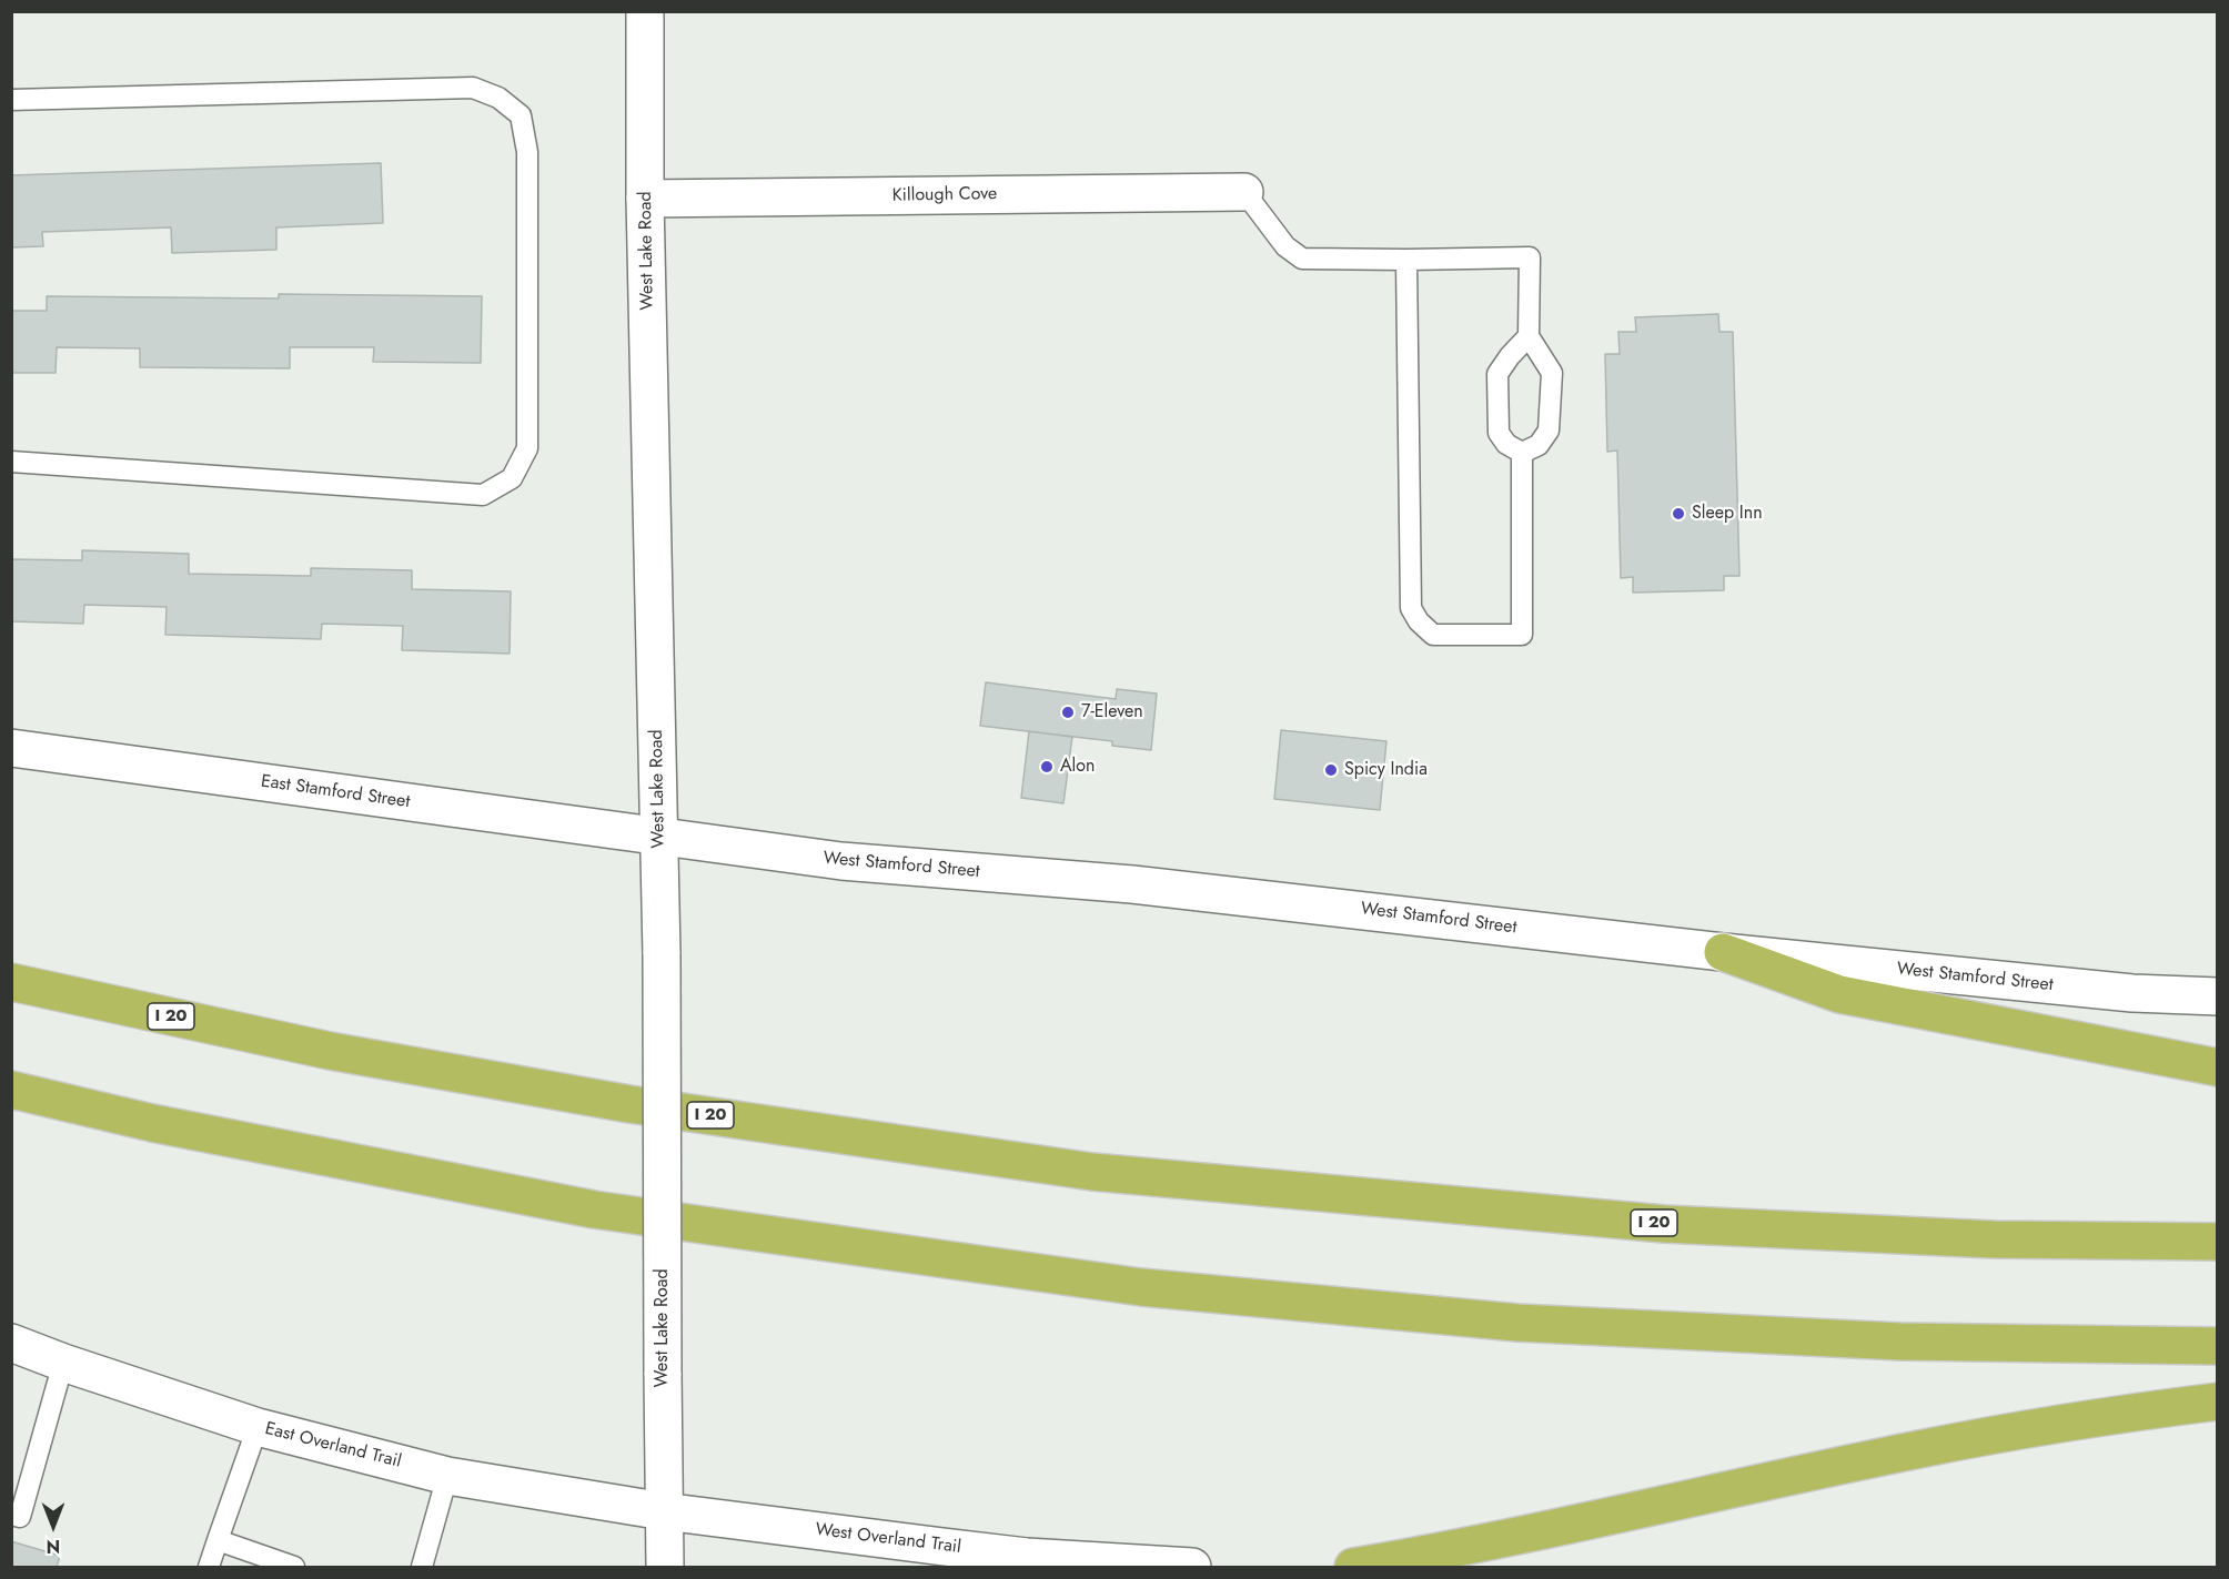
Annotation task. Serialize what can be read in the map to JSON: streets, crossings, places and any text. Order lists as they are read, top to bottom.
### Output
{
  "streets": {
    "highway": ["I 20"],
    "main road": [
      "Killough Cove",
      "West Lake Road",
      "East Stamford Street",
      "West Stamford Street",
      "East Overland Trail",
      "West Overland Trail"
    ]
  },
  "crossings": [
    ["Killough Cove", "West Lake Road"],
    ["West Lake Road", "East Stamford Street"],
    ["West Lake Road", "West Stamford Street"],
    ["West Lake Road", "East Overland Trail"],
    ["West Lake Road", "West Overland Trail"],
    ["East Stamford Street", "West Stamford Street"],
    ["East Overland Trail", "West Overland Trail"]
  ],
  "places": [
    "Sleep Inn",
    "7-Eleven",
    "Alon",
    "Spicy India"
  ],
  "north": "bottom"
}
